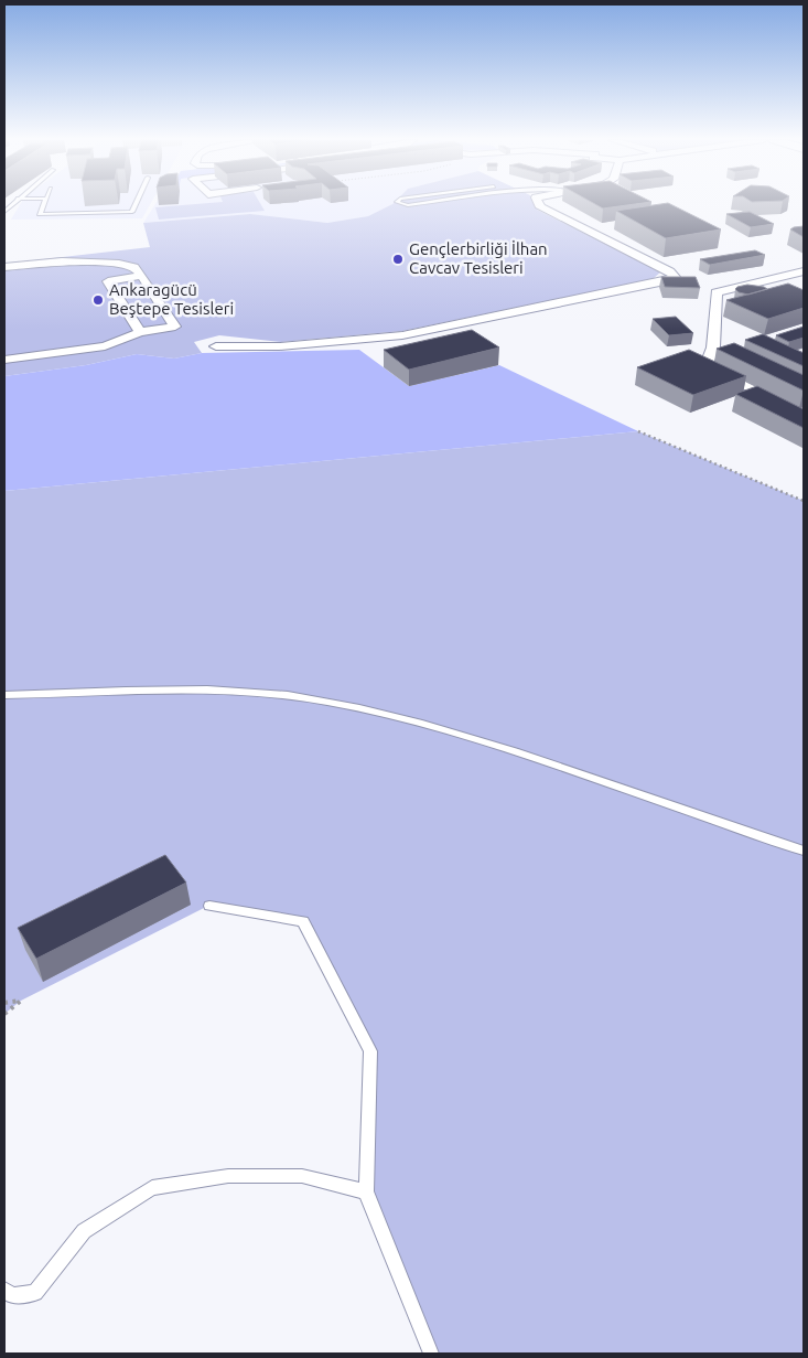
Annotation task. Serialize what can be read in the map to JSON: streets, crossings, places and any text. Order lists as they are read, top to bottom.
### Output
{
  "places": ["Gençlerbirliği İlhan Cavcav Tesisleri", "Ankaragücü Beştepe Tesisleri"]
}
